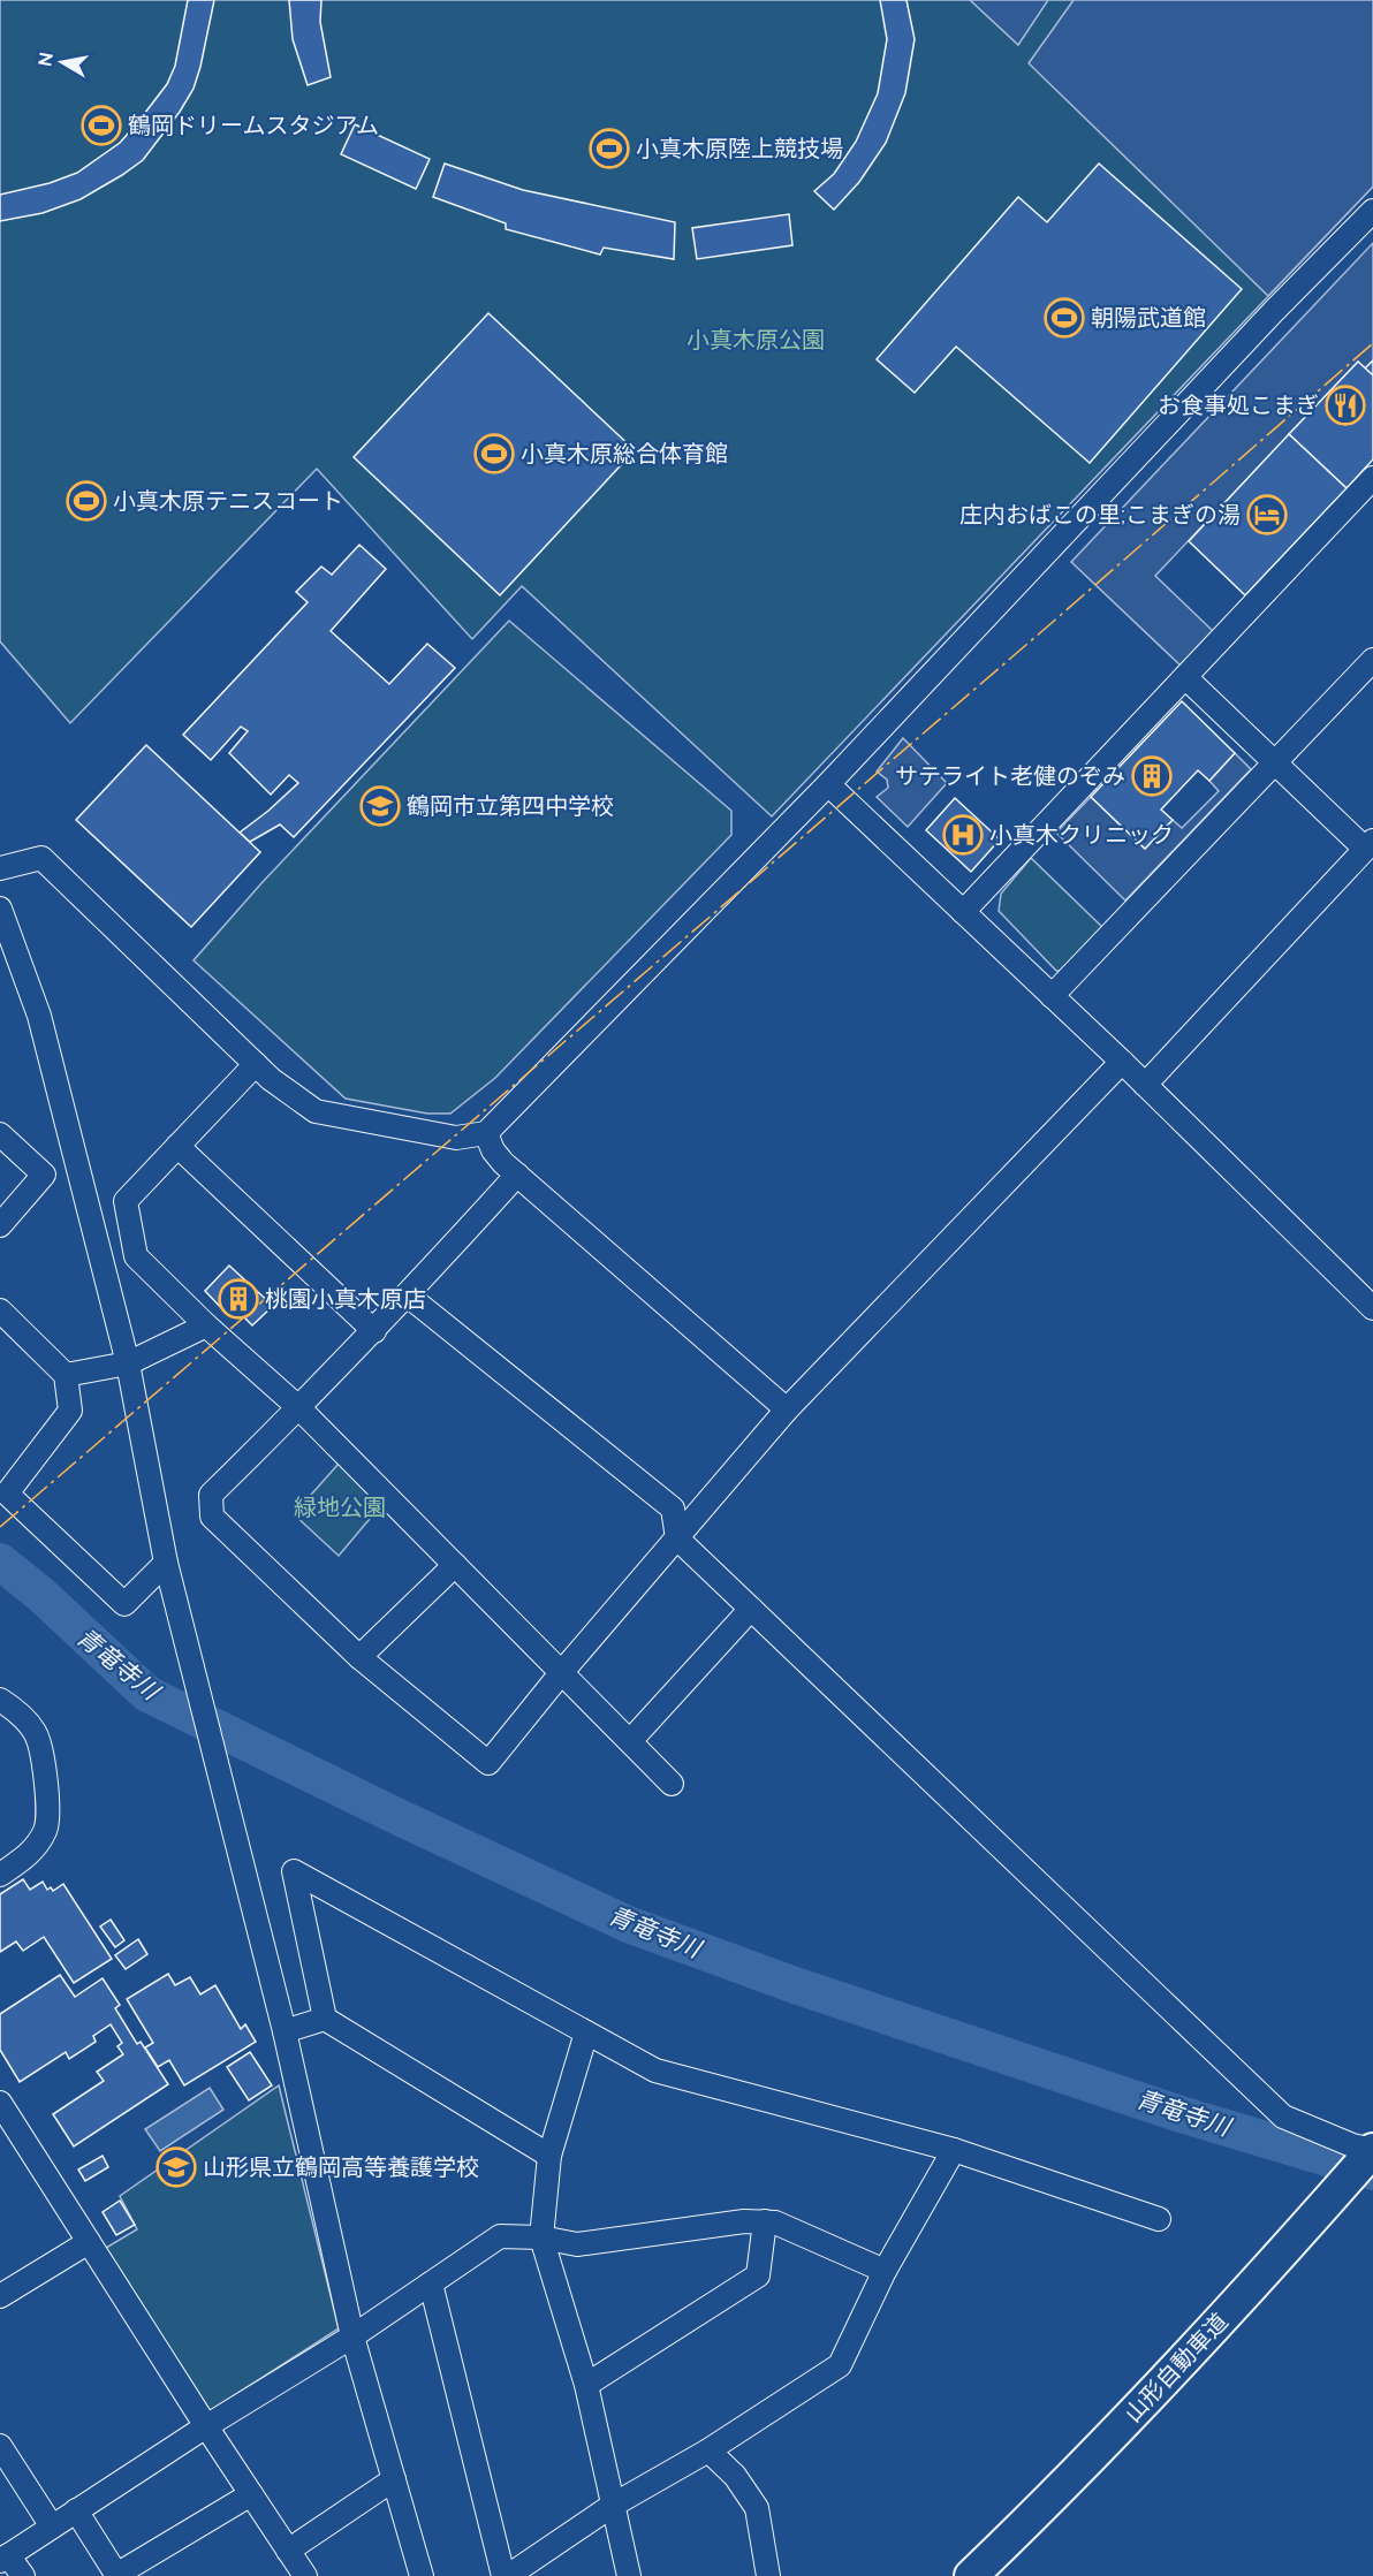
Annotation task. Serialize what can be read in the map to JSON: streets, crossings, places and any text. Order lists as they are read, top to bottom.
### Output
{
  "streets": {
    "highway": ["山形自動車道"]
  },
  "water": ["青竜寺川"],
  "parks": ["小真木原公園", "緑地公園"],
  "places": {
    "sports": [
      "鶴岡ドリームスタジアム",
      "小真木原陸上競技場",
      "朝陽武道館",
      "小真木原総合体育館",
      "小真木原テニスコート"
    ],
    "restaurant": ["お食事処こまぎ"],
    "hotel": ["庄内おばこの里;こまぎの湯"],
    "building": ["サテライト老健のぞみ", "桃園小真木原店"],
    "school or university": ["鶴岡市立第四中学校", "山形県立鶴岡高等養護学校"],
    "hospital": ["小真木クリニック"]
  },
  "north": "left"
}
